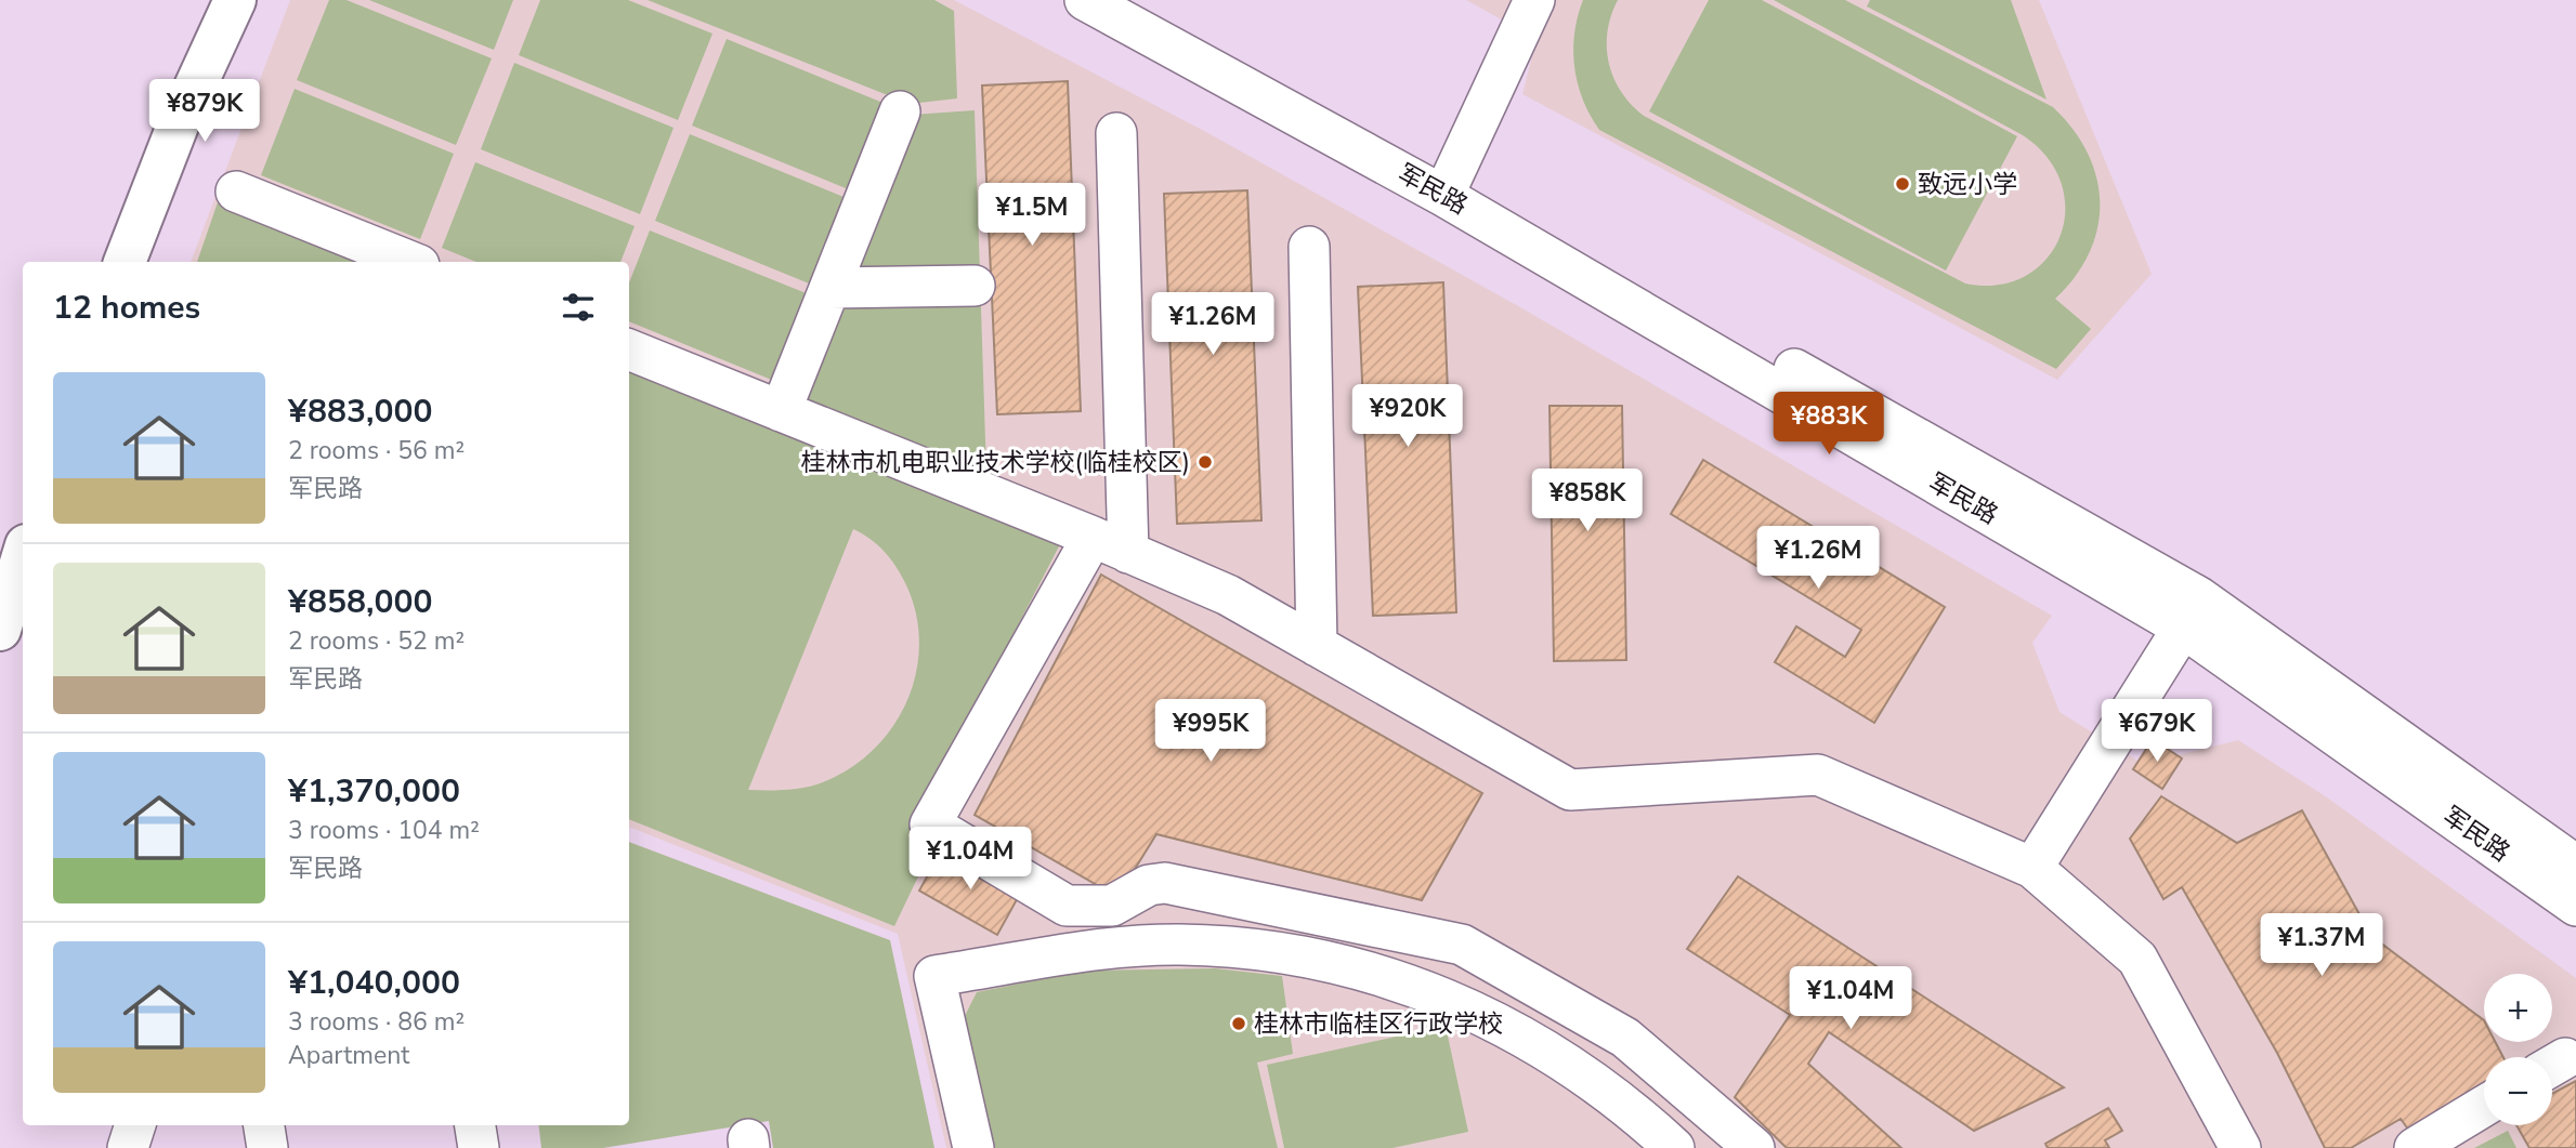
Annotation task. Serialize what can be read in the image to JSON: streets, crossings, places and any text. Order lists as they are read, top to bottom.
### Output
{
  "streets": {
    "street": ["军民路"]
  },
  "places": ["致远小学", "桂林市机电职业技术学校(临桂校区)", "桂林市临桂区行政学校"],
  "page": {
    "price": [
      "¥879K",
      "¥1.5M",
      "¥1.26M",
      "¥920K",
      "¥883K",
      "¥858K",
      "¥1.26M",
      "¥995K",
      "¥679K",
      "¥1.04M",
      "¥1.37M",
      "¥1.04M"
    ],
    "heading": "12 homes",
    "list": [
      {
        "name": "¥883,000",
        "note": "2 rooms · 56 m² · 军民路"
      },
      {
        "name": "¥858,000",
        "note": "2 rooms · 52 m² · 军民路"
      },
      {
        "name": "¥1,370,000",
        "note": "3 rooms · 104 m² · 军民路"
      },
      {
        "name": "¥1,040,000",
        "note": "3 rooms · 86 m² · Apartment"
      }
    ],
    "map_buttons": ["+", "−"]
  }
}
